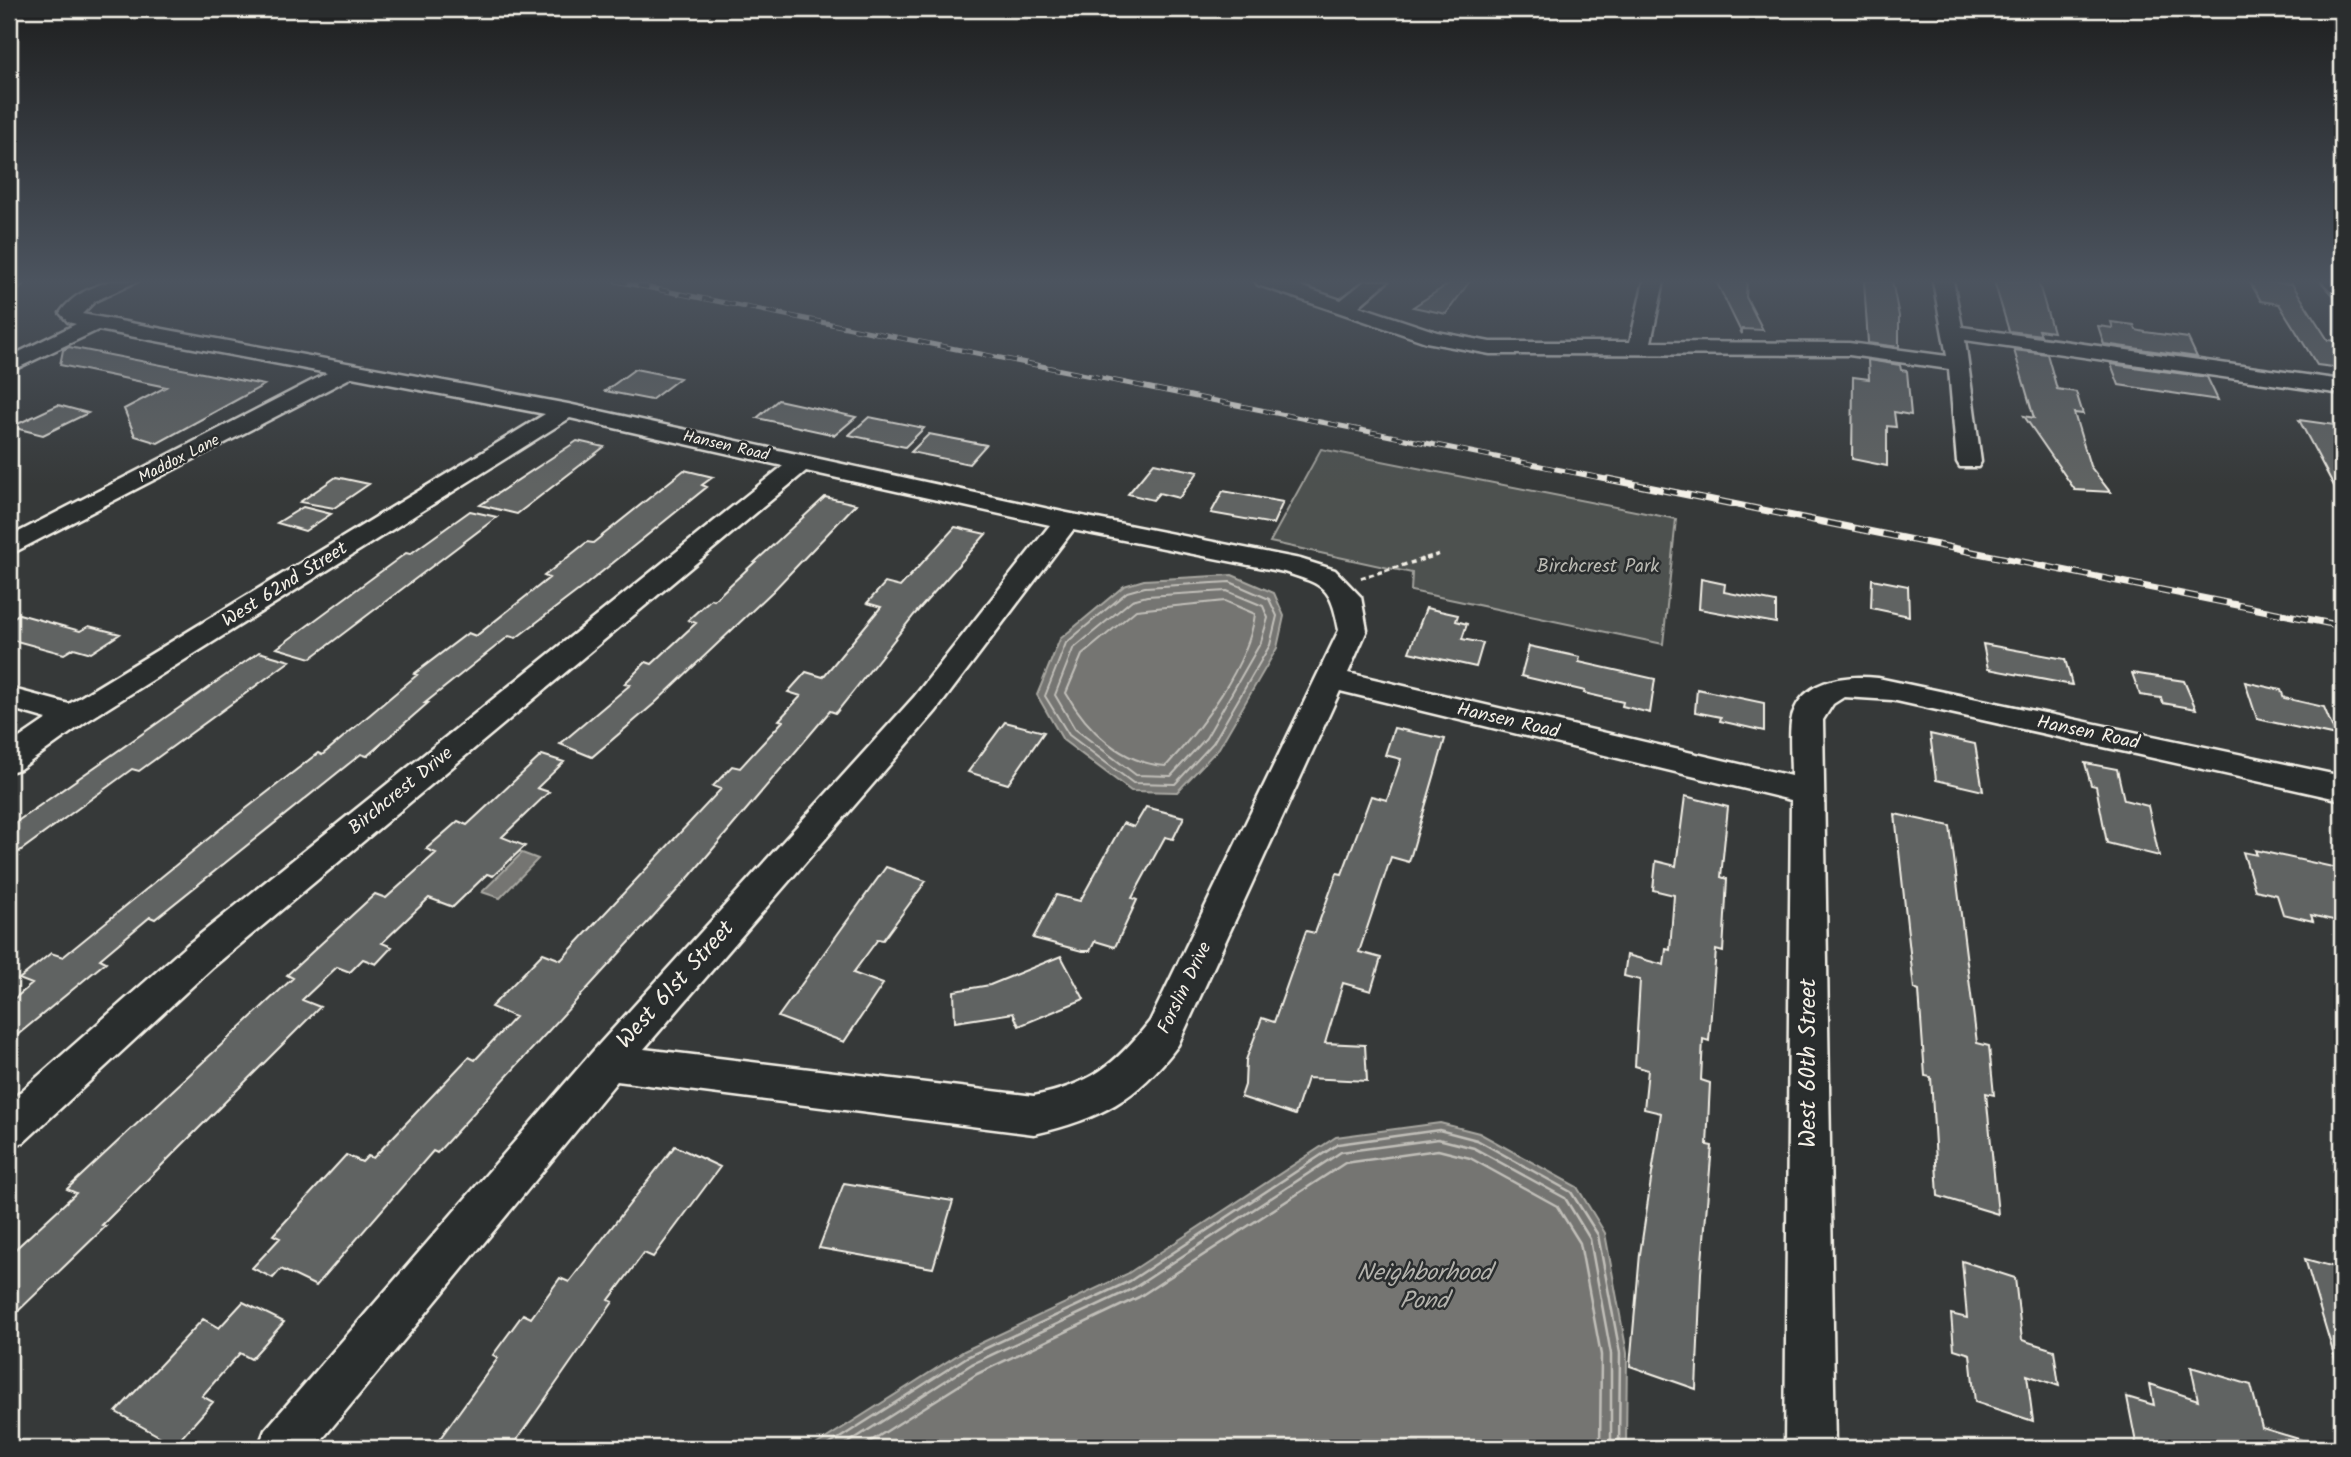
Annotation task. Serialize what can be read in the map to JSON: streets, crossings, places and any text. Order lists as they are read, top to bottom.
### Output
{
  "streets": {
    "street": [
      "Hansen Road",
      "Maddox Lane",
      "West 62nd Street",
      "Birchcrest Drive",
      "West 61st Street",
      "Forslin Drive",
      "West 60th Street"
    ]
  },
  "crossings": [
    ["Hansen Road", "Maddox Lane"],
    ["Hansen Road", "West 62nd Street"],
    ["Hansen Road", "Birchcrest Drive"],
    ["Hansen Road", "West 61st Street"],
    ["Hansen Road", "Forslin Drive"],
    ["Hansen Road", "West 60th Street"],
    ["West 61st Street", "Forslin Drive"]
  ],
  "water": ["Neighborhood Pond"],
  "parks": ["Birchcrest Park"]
}
